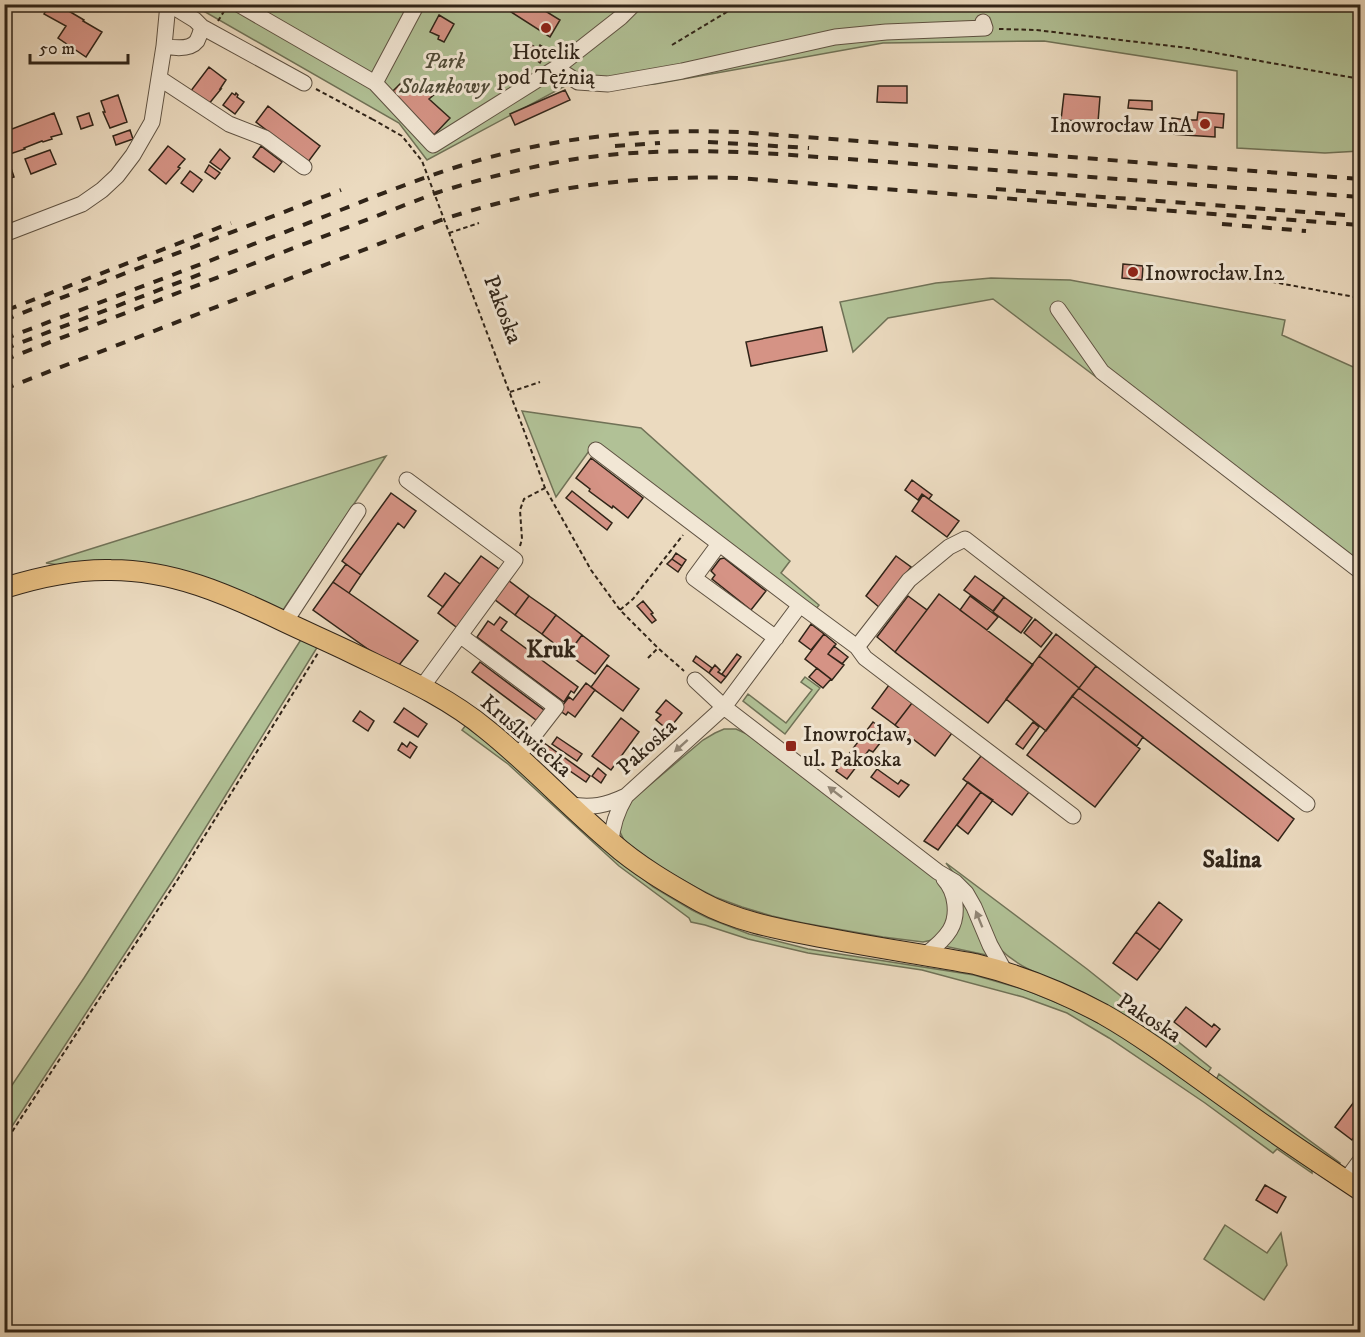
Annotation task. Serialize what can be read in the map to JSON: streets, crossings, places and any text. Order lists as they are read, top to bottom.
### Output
{
  "streets": {
    "main road": ["Pakoska", "Kruśliwiecka"]
  },
  "crossings": [
    ["Pakoska", "Kruśliwiecka"]
  ],
  "districts": ["Kruk", "Salina"],
  "parks": ["Park Solankowy"],
  "places": {
    "other": ["Hotelik pod Tężnią", "Inowrocław InA", "Inowrocław In2"],
    "transit": ["Inowrocław, ul. Pakoska"]
  },
  "scale_bar": "50 m"
}
